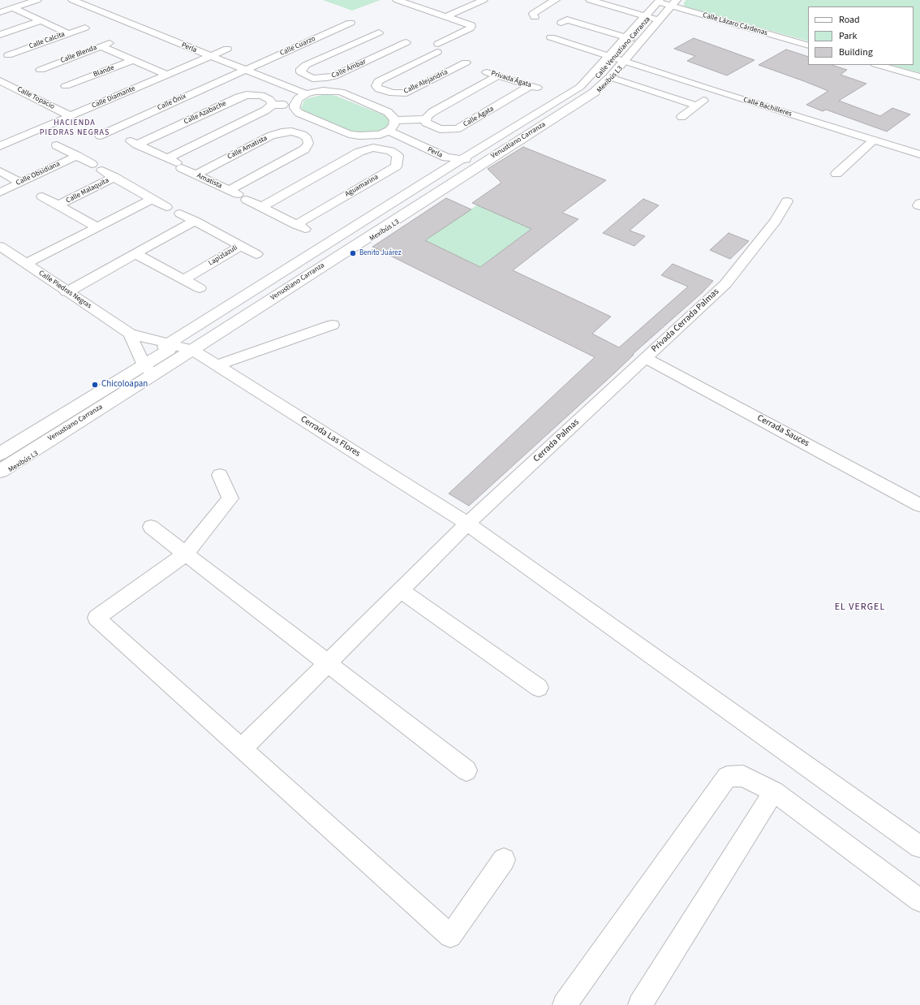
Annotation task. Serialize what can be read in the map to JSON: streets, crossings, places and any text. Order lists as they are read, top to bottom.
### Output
{
  "streets": {
    "main road": ["Calle Venustiano Carranza", "Venustiano Carranza"],
    "street": [
      "Calle Lázaro Cárdenas",
      "Calle Calcita",
      "Calle Cuarzo",
      "Perla",
      "Calle Blenda",
      "Calle Ámbar",
      "Blande",
      "Privada Ágata",
      "Mexibús L3",
      "Calle Alejandría",
      "Calle Diamante",
      "Calle Topacio",
      "Calle Ónix",
      "Calle Bachilleres",
      "Calle Azabache",
      "Calle Ágata",
      "Calle Amatista",
      "Calle Obsidiana",
      "Amatista",
      "Aguamarina",
      "Calle Malaquita",
      "Lapizlazuli",
      "Calle Piedras Negras",
      "Privada Cerrada Palmas",
      "Cerrada Sauces",
      "Cerrada Las Flores",
      "Cerrada Palmas"
    ]
  },
  "crossings": [
    ["Calle Lázaro Cárdenas", "Calle Venustiano Carranza"],
    ["Calle Lázaro Cárdenas", "Mexibús L3"],
    ["Calle Cuarzo", "Perla"],
    ["Calle Cuarzo", "Calle Ámbar"],
    ["Calle Cuarzo", "Calle Ónix"],
    ["Perla", "Mexibús L3"],
    ["Perla", "Calle Diamante"],
    ["Perla", "Calle Ónix"],
    ["Perla", "Venustiano Carranza"],
    ["Calle Venustiano Carranza", "Mexibús L3"],
    ["Calle Venustiano Carranza", "Calle Bachilleres"],
    ["Calle Venustiano Carranza", "Venustiano Carranza"],
    ["Calle Blenda", "Blande"],
    ["Blande", "Calle Diamante"],
    ["Privada Ágata", "Calle Ágata"],
    ["Mexibús L3", "Calle Bachilleres"],
    ["Mexibús L3", "Venustiano Carranza"],
    ["Mexibús L3", "Calle Piedras Negras"],
    ["Mexibús L3", "Cerrada Las Flores"],
    ["Calle Diamante", "Calle Topacio"],
    ["Calle Azabache", "Amatista"],
    ["Venustiano Carranza", "Calle Piedras Negras"],
    ["Venustiano Carranza", "Cerrada Las Flores"],
    ["Calle Amatista", "Amatista"],
    ["Calle Piedras Negras", "Cerrada Las Flores"],
    ["Privada Cerrada Palmas", "Cerrada Sauces"],
    ["Privada Cerrada Palmas", "Cerrada Palmas"],
    ["Cerrada Sauces", "Cerrada Palmas"],
    ["Cerrada Las Flores", "Cerrada Palmas"]
  ],
  "districts": ["HACIENDA PIEDRAS NEGRAS", "EL VERGEL"],
  "places": ["Benito Juárez", "Chicoloapan"],
  "legend": ["Road", "Park", "Building"]
}
